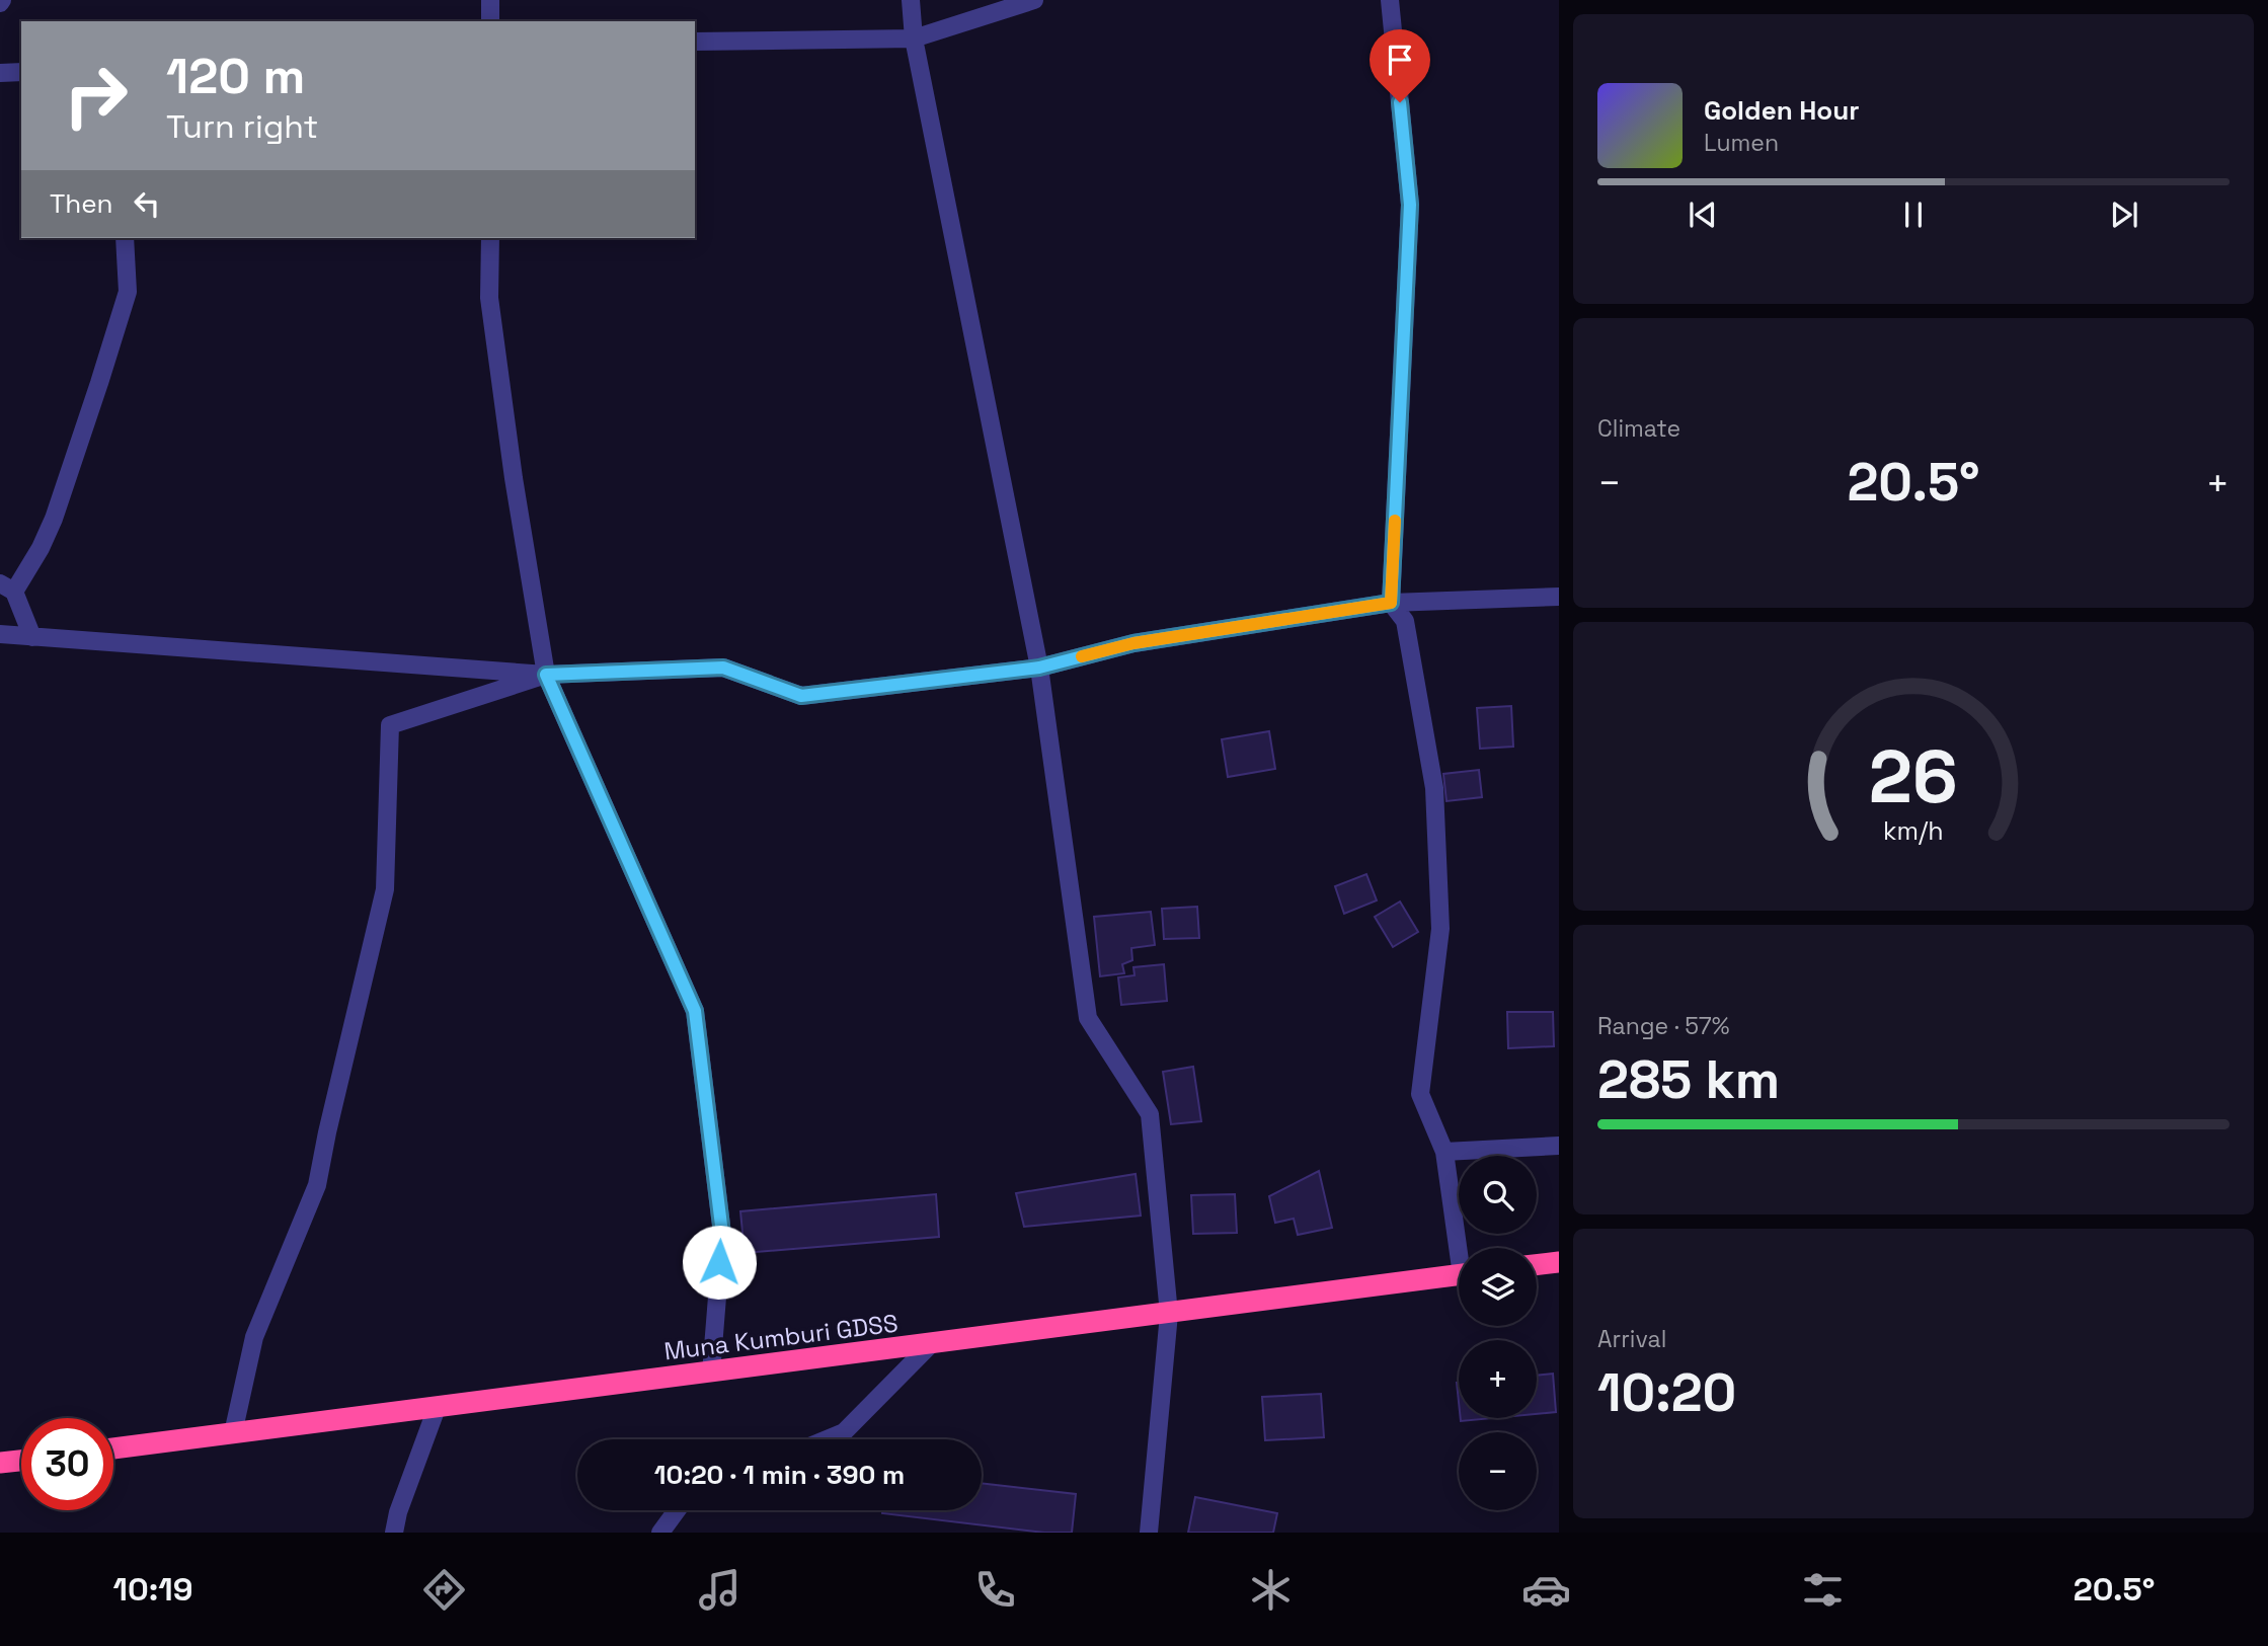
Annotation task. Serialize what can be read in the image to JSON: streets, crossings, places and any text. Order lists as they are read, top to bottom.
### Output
{
  "streets": {
    "highway": ["Muna Kumburi GDSS"]
  },
  "page": {
    "turn": ["120 m", "Turn right"],
    "song": ["Golden Hour", "Lumen"],
    "then": "Then",
    "tile": [
      "Climate",
      ["Range · 57%", "285 km"],
      ["Arrival", "10:20"]
    ],
    "heat": ["−", "20.5°", "+"],
    "map_buttons": ["+", "−"],
    "limit": "30",
    "trip": "10:20 · 1 min · 390 m",
    "tabs": ["10:19", "20.5°"],
    "gauge": ["26", "km/h"]
  }
}
